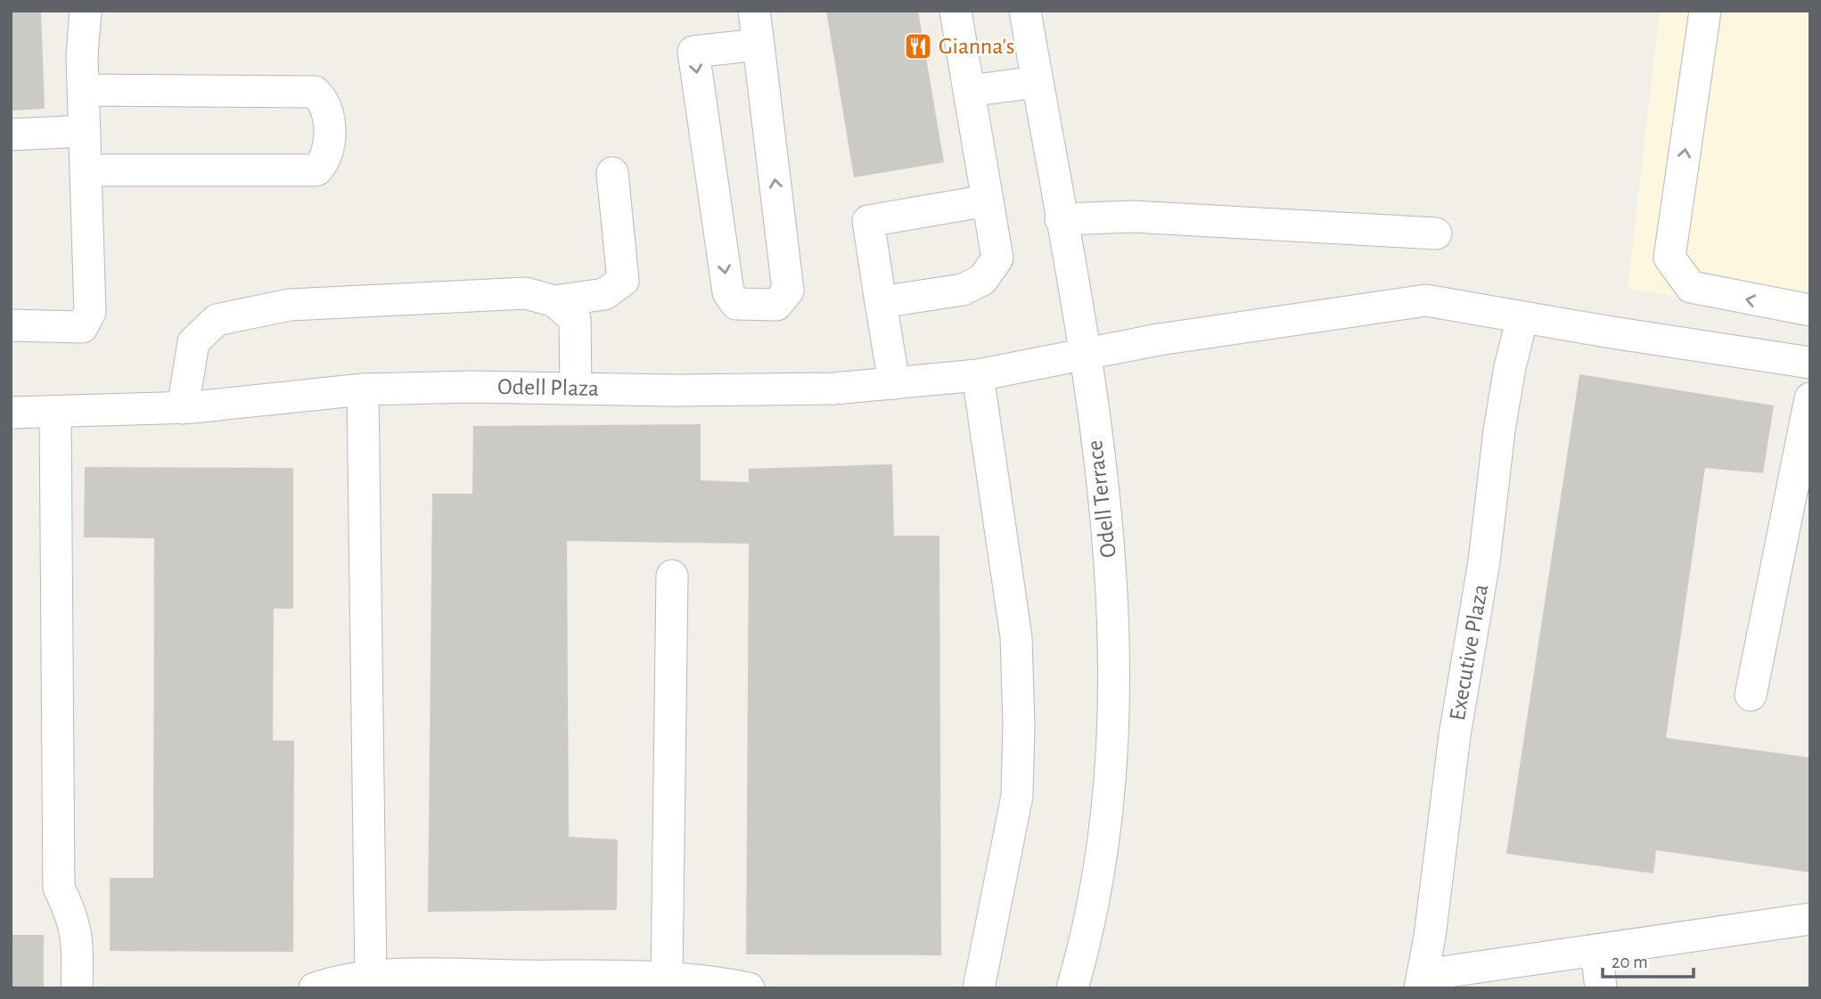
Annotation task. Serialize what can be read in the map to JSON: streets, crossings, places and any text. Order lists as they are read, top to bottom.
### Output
{
  "streets": {
    "street": ["Odell Plaza", "Odell Terrace", "Executive Plaza"]
  },
  "crossings": [
    ["Odell Plaza", "Odell Terrace"]
  ],
  "places": {
    "restaurant": ["Gianna's"]
  },
  "scale_bar": "20 m"
}
